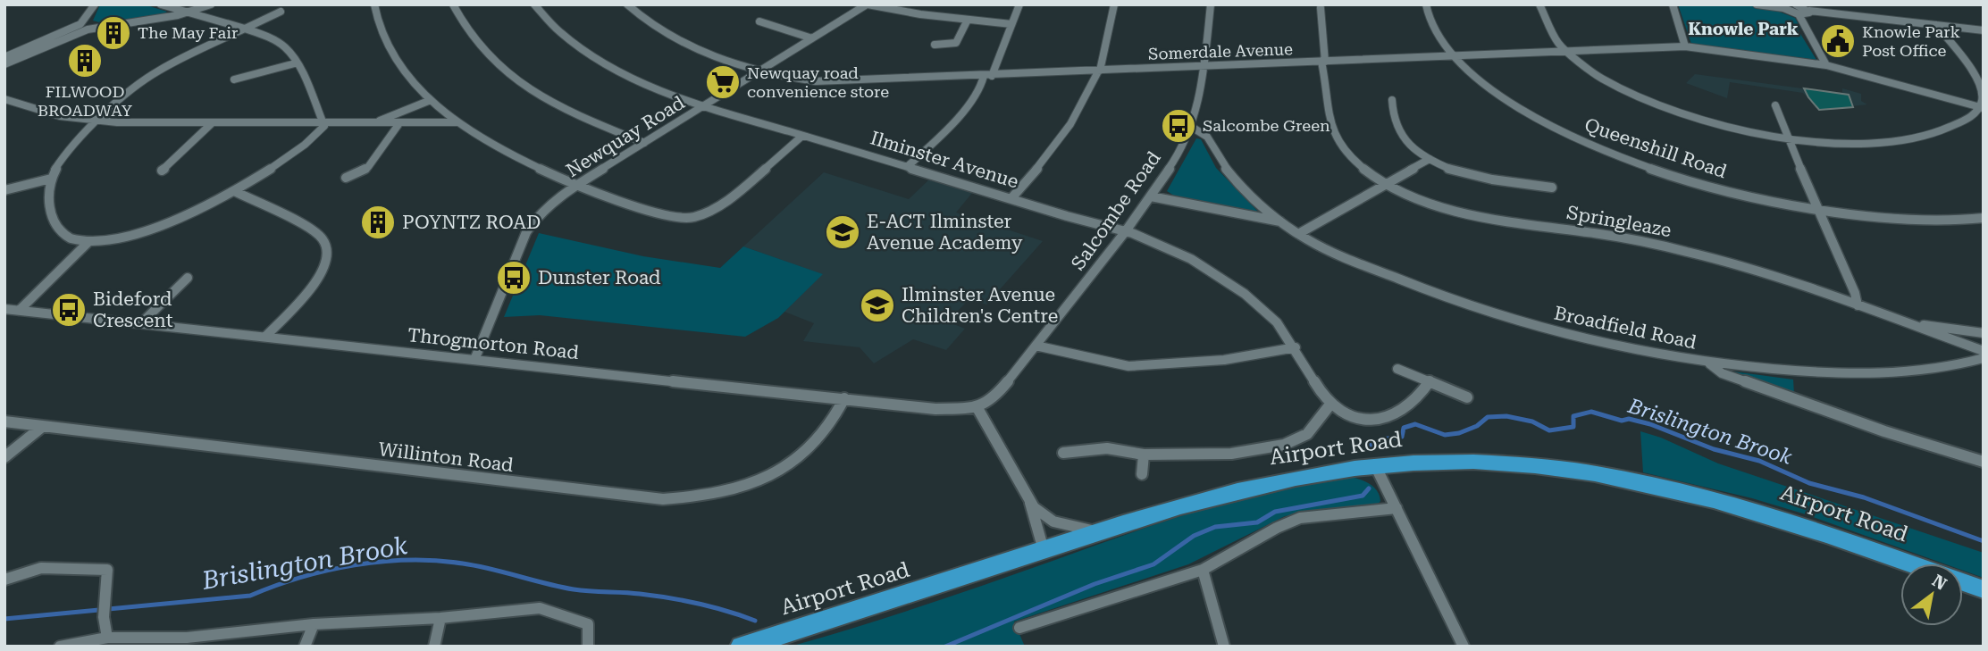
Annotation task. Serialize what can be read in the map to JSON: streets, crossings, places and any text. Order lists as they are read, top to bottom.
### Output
{
  "streets": {
    "highway": ["Airport Road"],
    "street": [
      "Somerdale Avenue",
      "Newquay Road",
      "Queenshill Road",
      "Ilminster Avenue",
      "Salcombe Road",
      "Springleaze",
      "Broadfield Road",
      "Throgmorton Road",
      "Willinton Road"
    ]
  },
  "crossings": [
    ["Somerdale Avenue", "Newquay Road"],
    ["Somerdale Avenue", "Queenshill Road"],
    ["Somerdale Avenue", "Salcombe Road"],
    ["Somerdale Avenue", "Springleaze"],
    ["Newquay Road", "Ilminster Avenue"],
    ["Newquay Road", "Throgmorton Road"],
    ["Ilminster Avenue", "Salcombe Road"],
    ["Salcombe Road", "Broadfield Road"],
    ["Salcombe Road", "Throgmorton Road"],
    ["Throgmorton Road", "Willinton Road"]
  ],
  "districts": ["Knowle Park"],
  "water": ["Brislington Brook"],
  "places": {
    "building": ["The May Fair", "FILWOOD BROADWAY", "POYNTZ ROAD"],
    "public building": ["Knowle Park Post Office"],
    "supermarket": ["Newquay road convenience store"],
    "bus stop": ["Salcombe Green", "Dunster Road", "Bideford Crescent"],
    "school or university": ["E-ACT Ilminster Avenue Academy", "Ilminster Avenue Children's Centre"]
  },
  "north": "top right"
}
